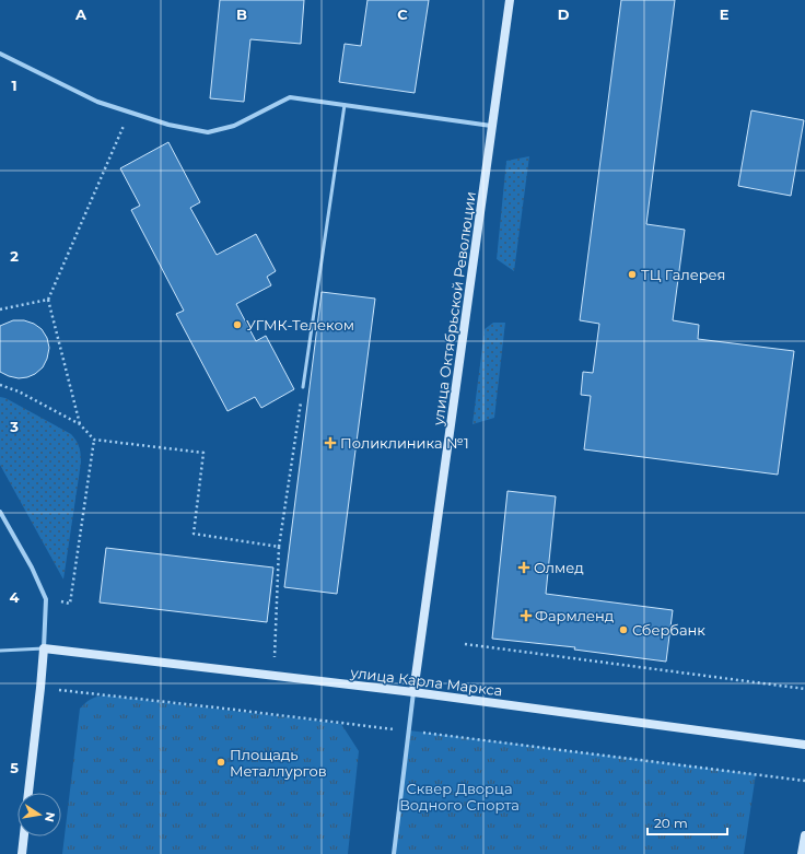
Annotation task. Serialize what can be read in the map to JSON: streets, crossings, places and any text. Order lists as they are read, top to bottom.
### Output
{
  "streets": {
    "main road": ["улица Октябрьской Революции", "улица Карла Маркса"]
  },
  "crossings": [
    ["улица Октябрьской Революции", "улица Карла Маркса"]
  ],
  "parks": ["Сквер Дворца Водного Спорта"],
  "places": {
    "other": [
      "ТЦ Галерея",
      "УГМК-Телеком",
      "Сбербанк",
      "Площадь Металлургов"
    ],
    "health": ["Поликлиника №1", "Олмед", "Фармленд"]
  },
  "scale_bar": "20 m",
  "north": "right",
  "grid": {
    "columns": [
      "A",
      "B",
      "C",
      "D",
      "E"
    ],
    "rows": [
      "1",
      "2",
      "3",
      "4",
      "5"
    ]
  }
}
